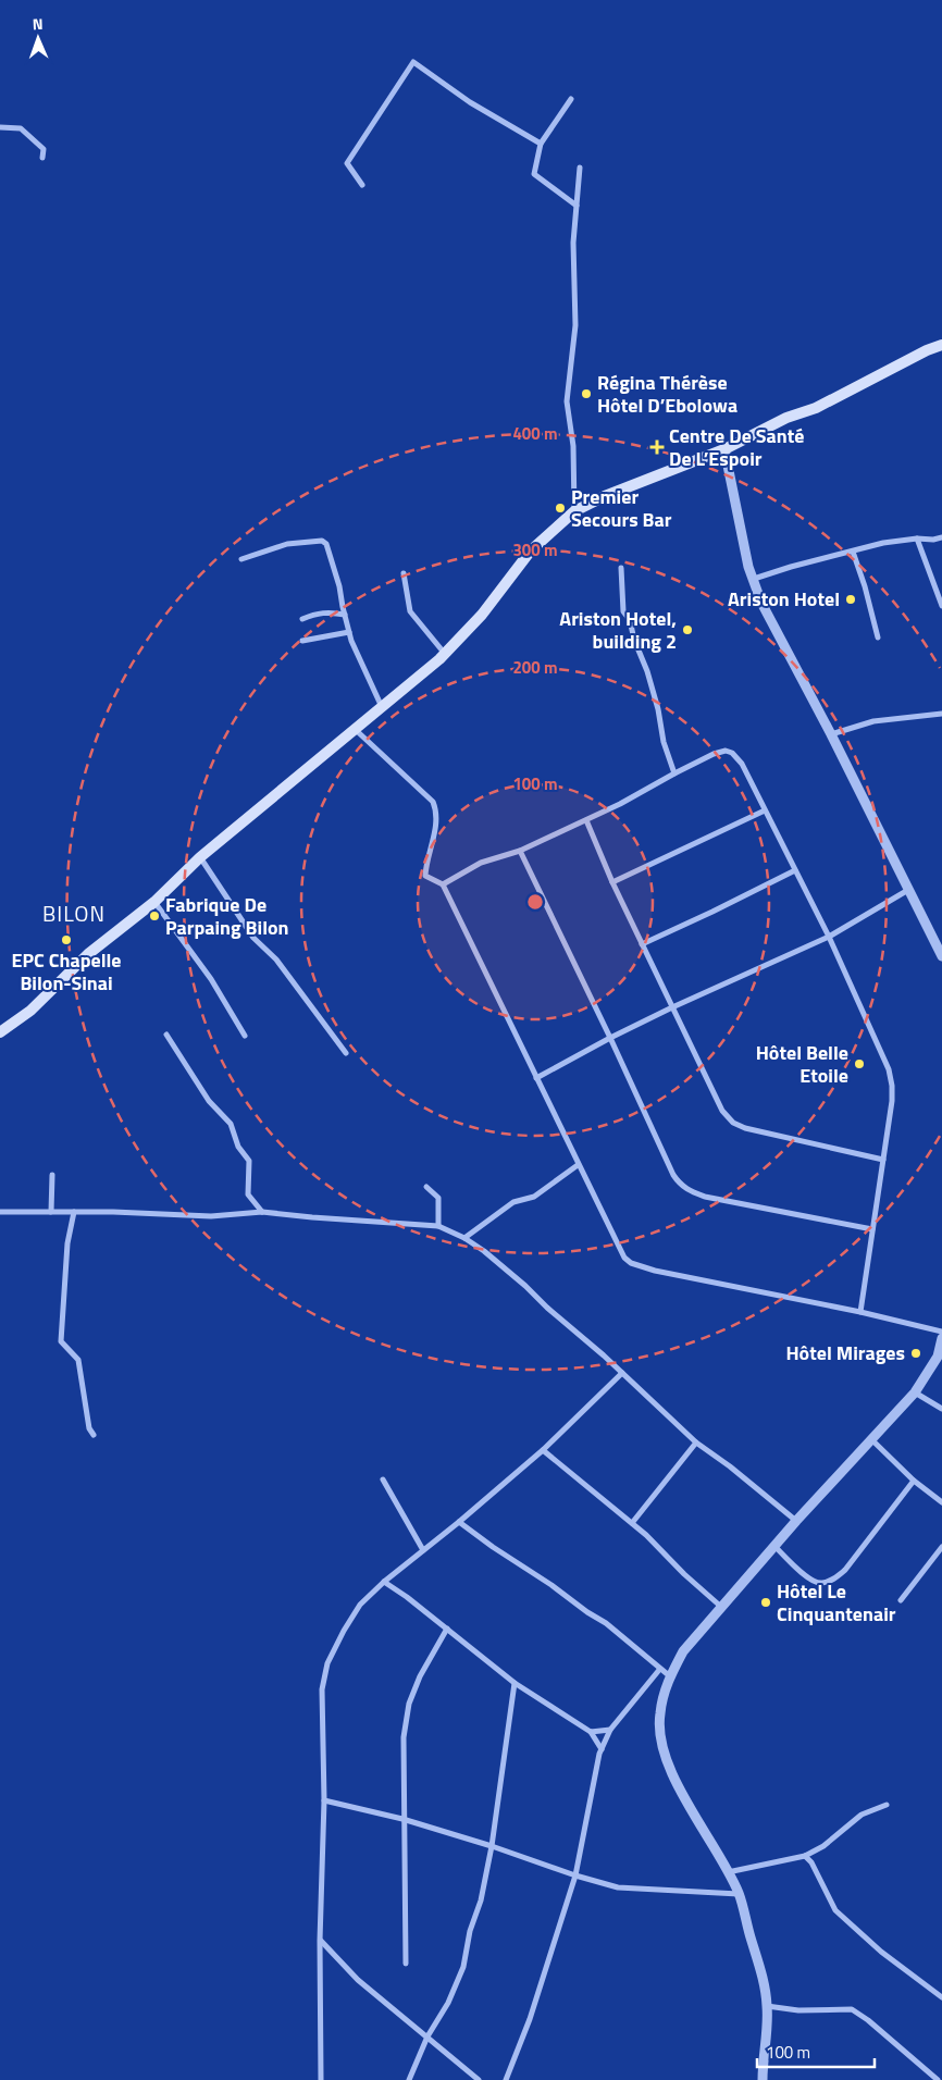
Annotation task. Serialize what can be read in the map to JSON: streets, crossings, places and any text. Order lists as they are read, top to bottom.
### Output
{
  "districts": ["BILON"],
  "places": {
    "other": [
      "Régina Thérèse Hôtel D’Ebolowa",
      "Premier Secours Bar",
      "Ariston Hotel",
      "Ariston Hotel, building 2",
      "Fabrique De Parpaing Bilon",
      "EPC Chapelle Bilon-Sinai",
      "Hôtel Belle Etoile",
      "Hôtel Mirages",
      "Hôtel Le Cinquantenair"
    ],
    "health": ["Centre De Santé De L’Espoir"]
  },
  "scale_bar": "100 m",
  "north": "top",
  "rings": [
    "400 m",
    "300 m",
    "200 m",
    "100 m"
  ]
}
